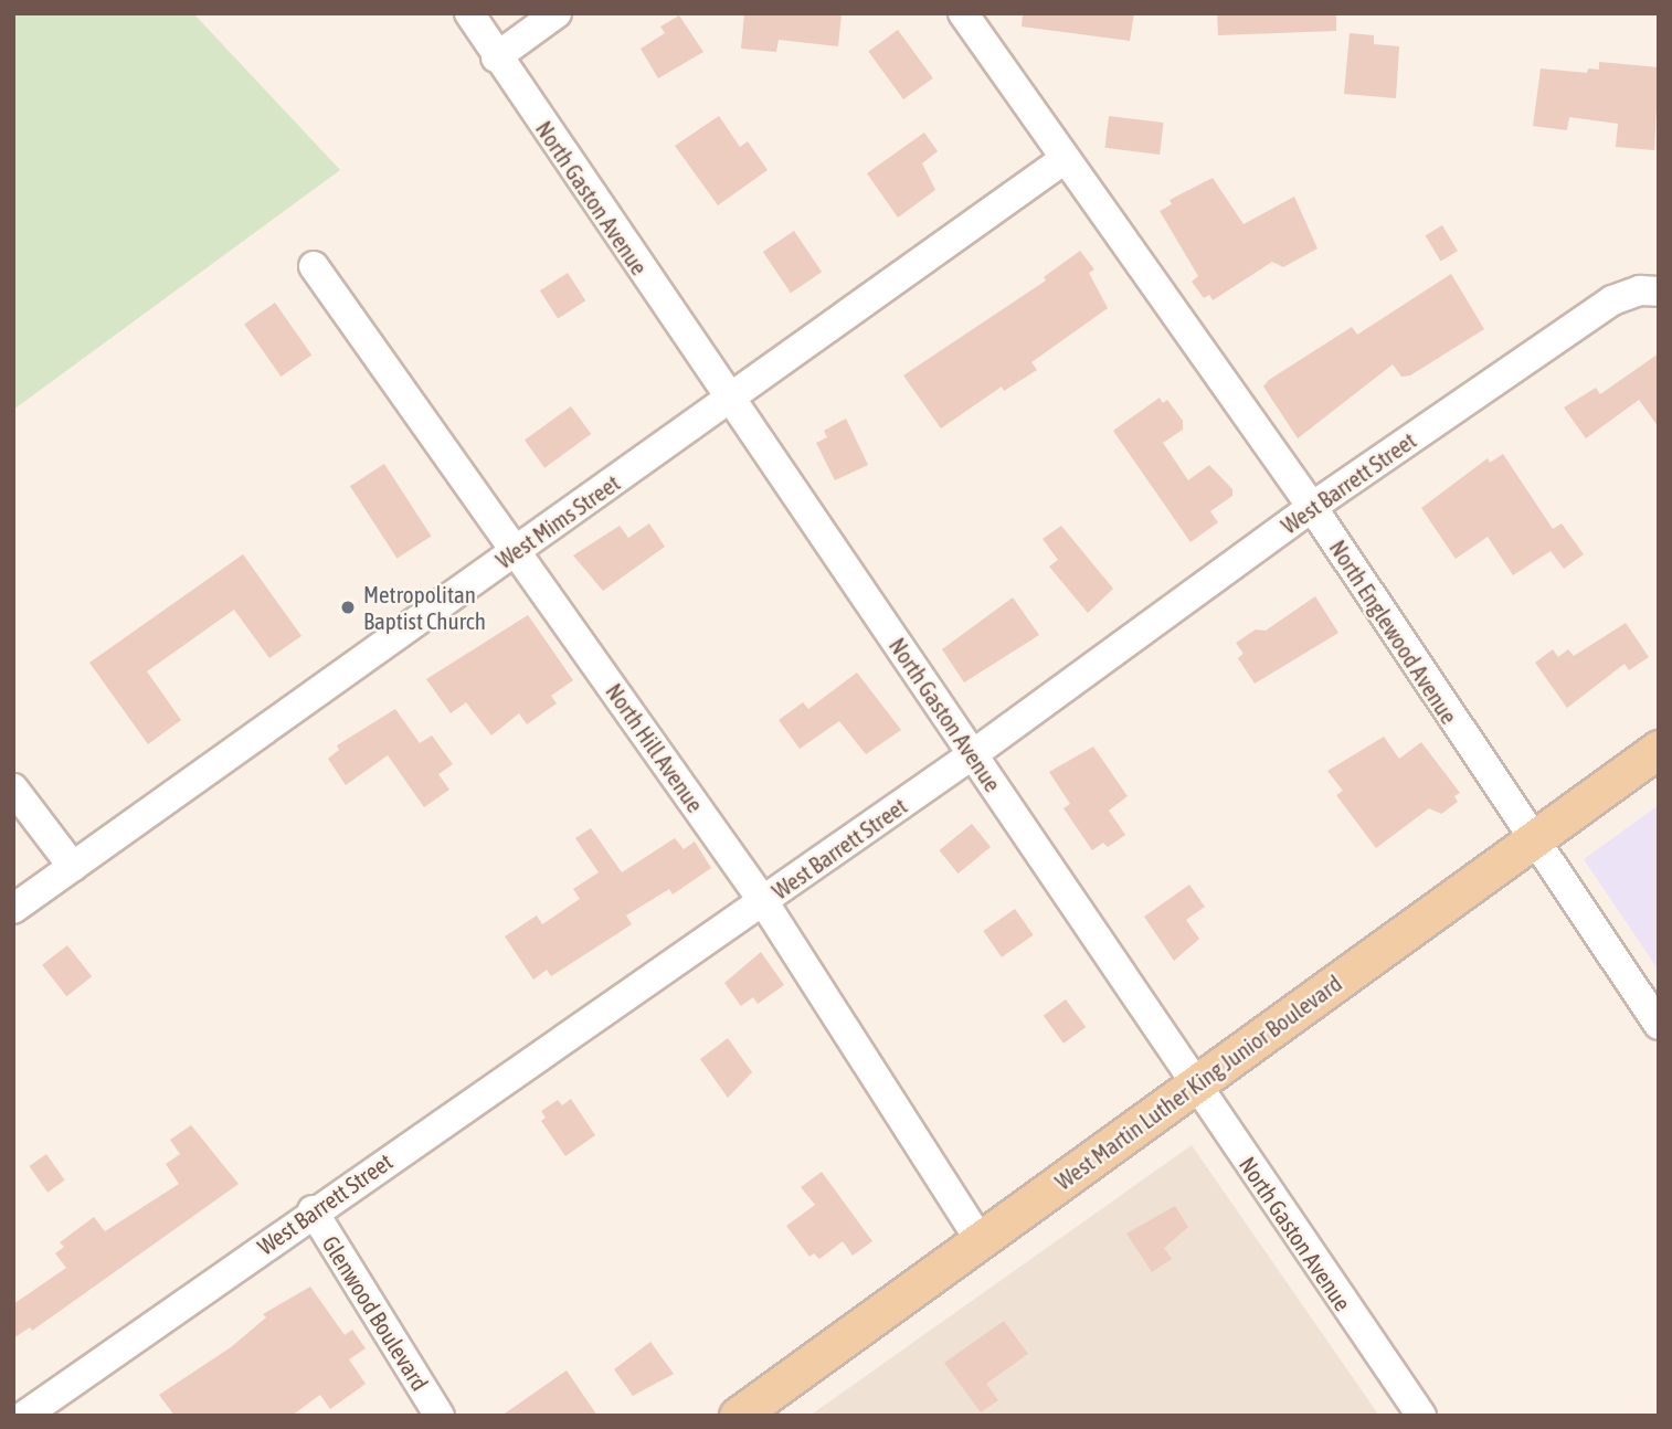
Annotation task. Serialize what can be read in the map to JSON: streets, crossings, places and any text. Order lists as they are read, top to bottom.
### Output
{
  "streets": {
    "main road": ["West Martin Luther King Junior Boulevard"],
    "street": [
      "North Gaston Avenue",
      "West Barrett Street",
      "West Mims Street",
      "North Englewood Avenue",
      "North Hill Avenue",
      "Glenwood Boulevard"
    ]
  },
  "crossings": [
    ["North Gaston Avenue", "West Barrett Street"],
    ["North Gaston Avenue", "West Mims Street"],
    ["North Gaston Avenue", "West Martin Luther King Junior Boulevard"],
    ["West Barrett Street", "North Englewood Avenue"],
    ["West Barrett Street", "North Hill Avenue"],
    ["West Barrett Street", "Glenwood Boulevard"],
    ["West Mims Street", "North Englewood Avenue"],
    ["West Mims Street", "North Hill Avenue"],
    ["North Englewood Avenue", "West Martin Luther King Junior Boulevard"],
    ["North Hill Avenue", "West Martin Luther King Junior Boulevard"]
  ],
  "places": ["Metropolitan Baptist Church"]
}
